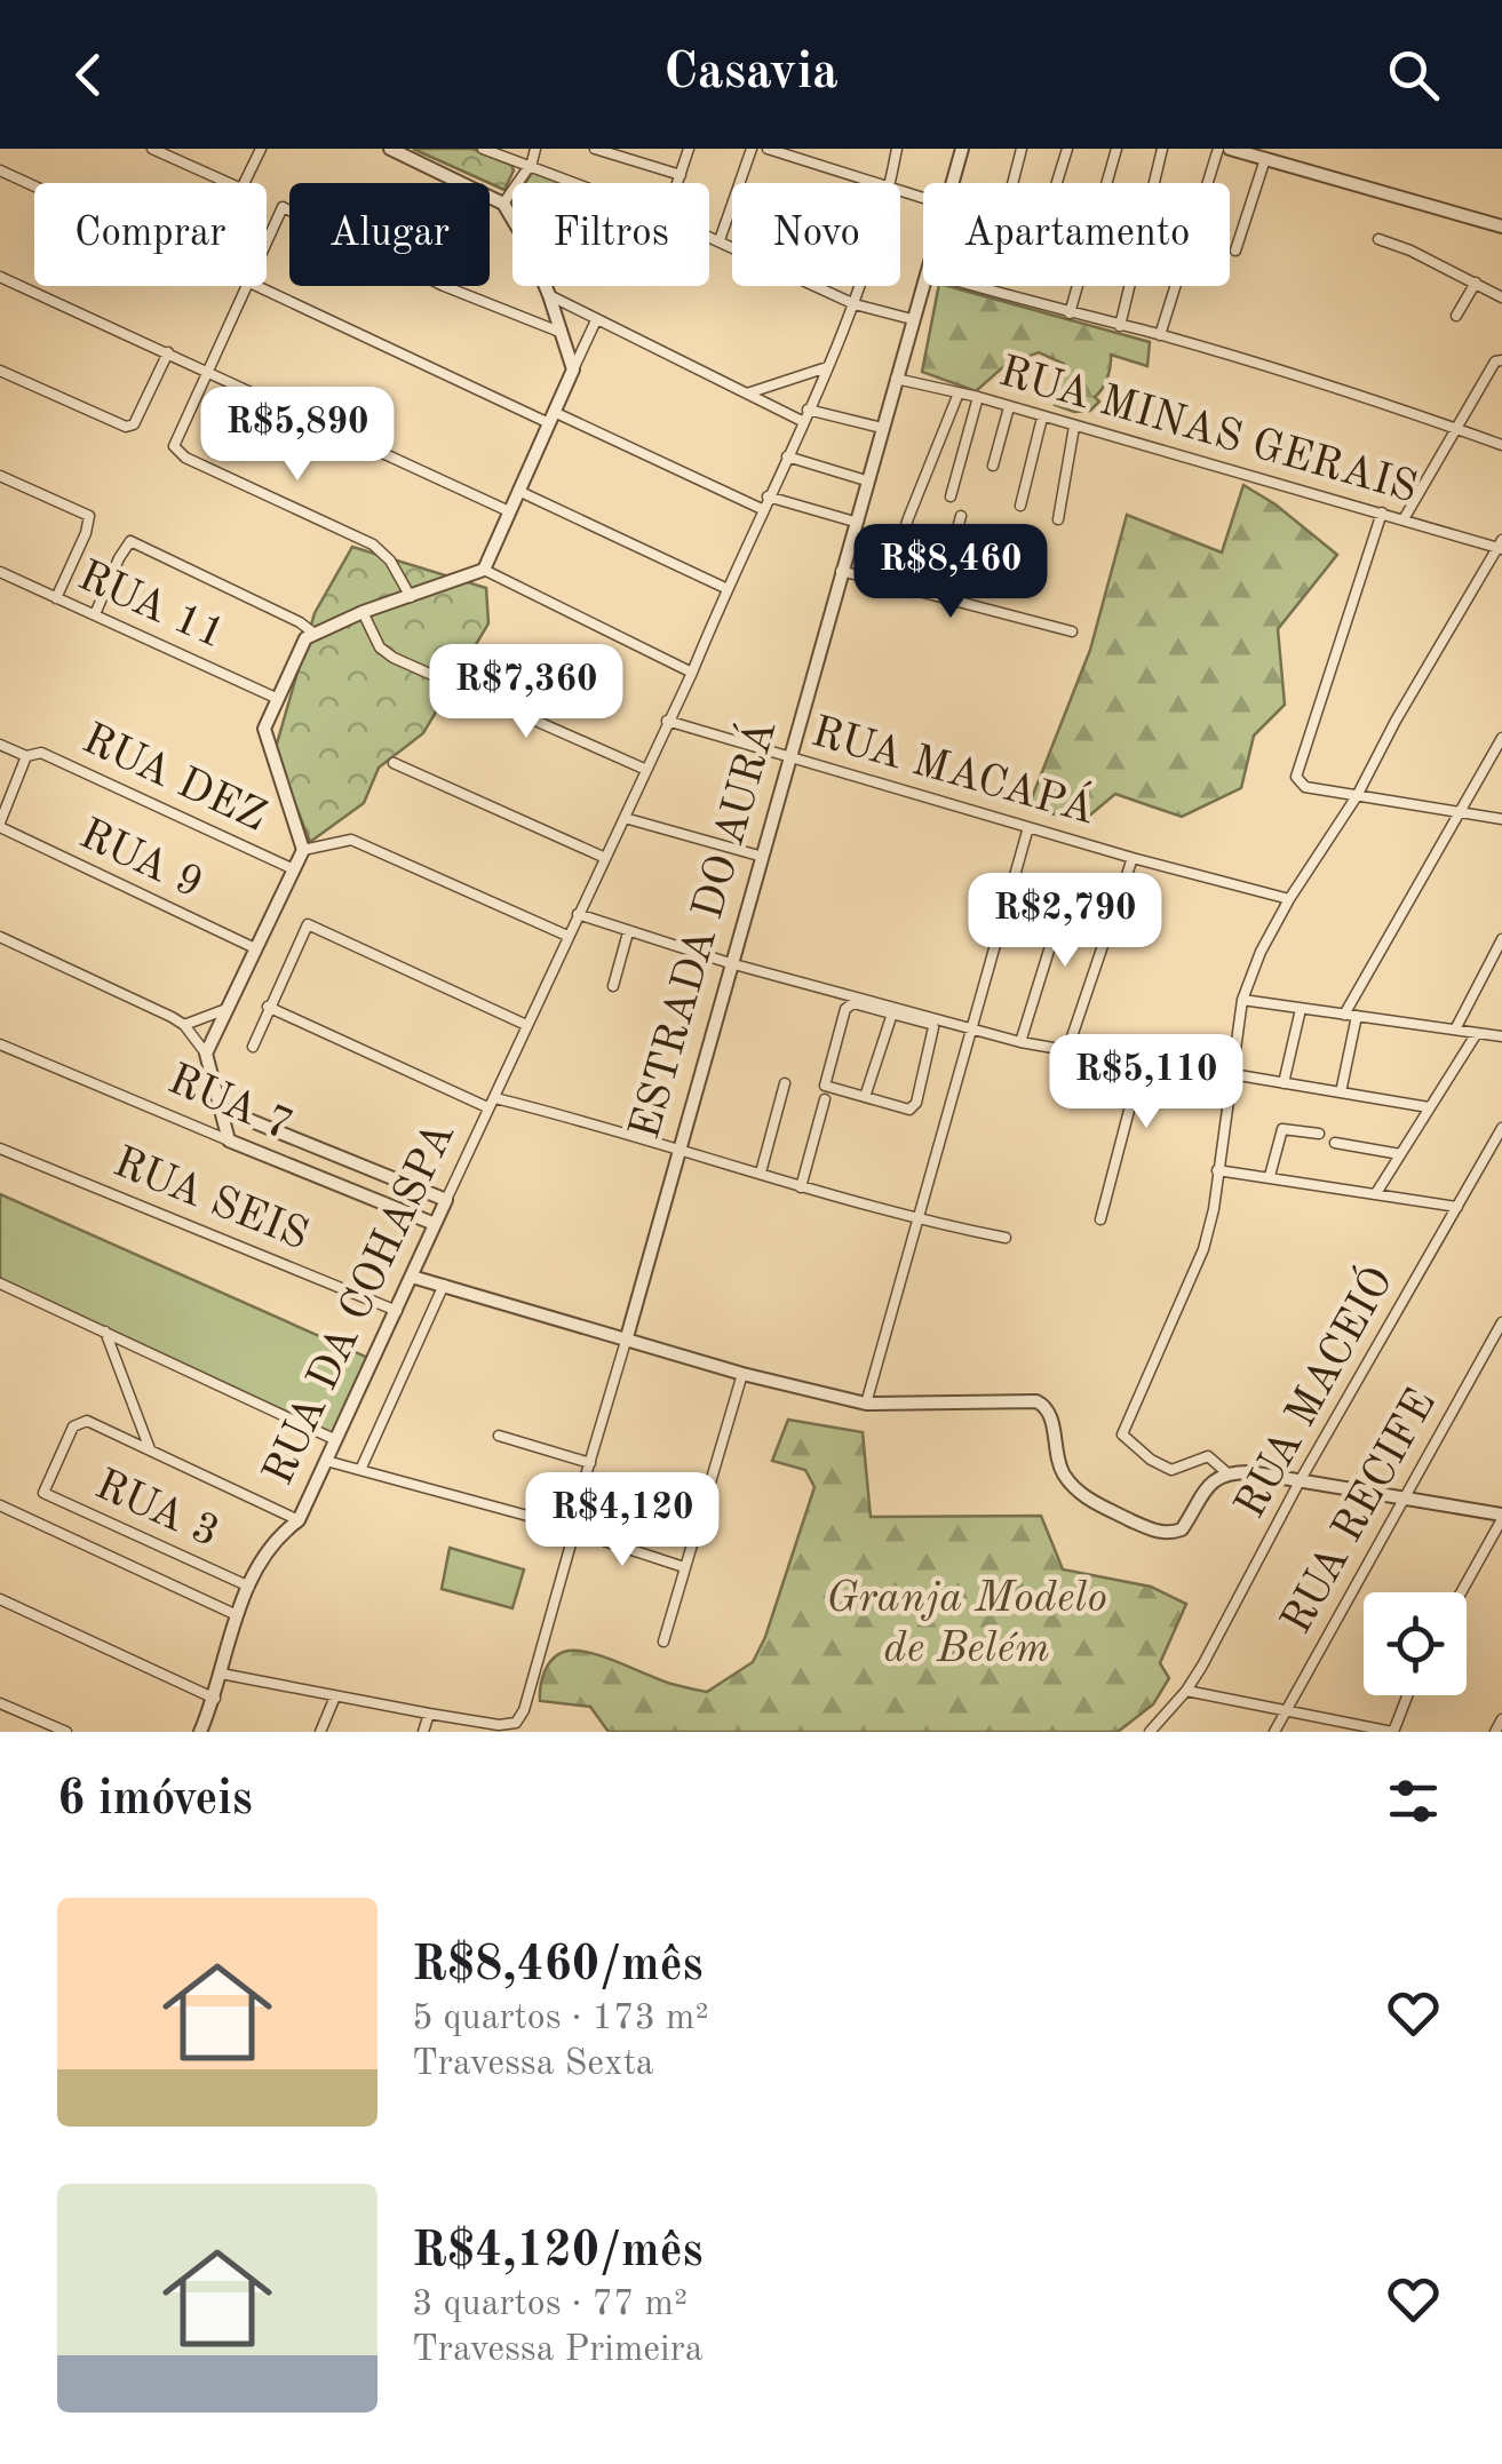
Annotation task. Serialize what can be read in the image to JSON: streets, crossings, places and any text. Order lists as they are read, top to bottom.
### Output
{
  "streets": {
    "street": [
      "RUA MINAS GERAIS",
      "RUA 11",
      "RUA MACAPÁ",
      "RUA DEZ",
      "RUA 9",
      "ESTRADA DO AURÁ",
      "RUA 7",
      "RUA SEIS",
      "RUA DA COHASPA",
      "RUA MACEIÓ",
      "RUA 3",
      "RUA RECIFE"
    ]
  },
  "crossings": [
    ["RUA MINAS GERAIS", "ESTRADA DO AURÁ"],
    ["RUA MACAPÁ", "ESTRADA DO AURÁ"],
    ["RUA MACAPÁ", "RUA DA COHASPA"],
    ["RUA DEZ", "RUA DA COHASPA"],
    ["RUA 7", "RUA DA COHASPA"],
    ["RUA SEIS", "RUA DA COHASPA"],
    ["RUA DA COHASPA", "RUA 3"]
  ],
  "parks": ["Granja Modelo de Belém"],
  "page": {
    "header": "Casavia",
    "chip": [
      "Comprar",
      "Alugar",
      "Filtros",
      "Novo",
      "Apartamento"
    ],
    "price": [
      "R$5,890",
      "R$8,460",
      "R$7,360",
      "R$2,790",
      "R$5,110",
      "R$4,120"
    ],
    "heading": "6 imóveis",
    "list": [
      {
        "name": "R$8,460/mês",
        "note": "5 quartos · 173 m² · Travessa Sexta"
      },
      {
        "name": "R$4,120/mês",
        "note": "3 quartos · 77 m² · Travessa Primeira"
      }
    ]
  }
}
